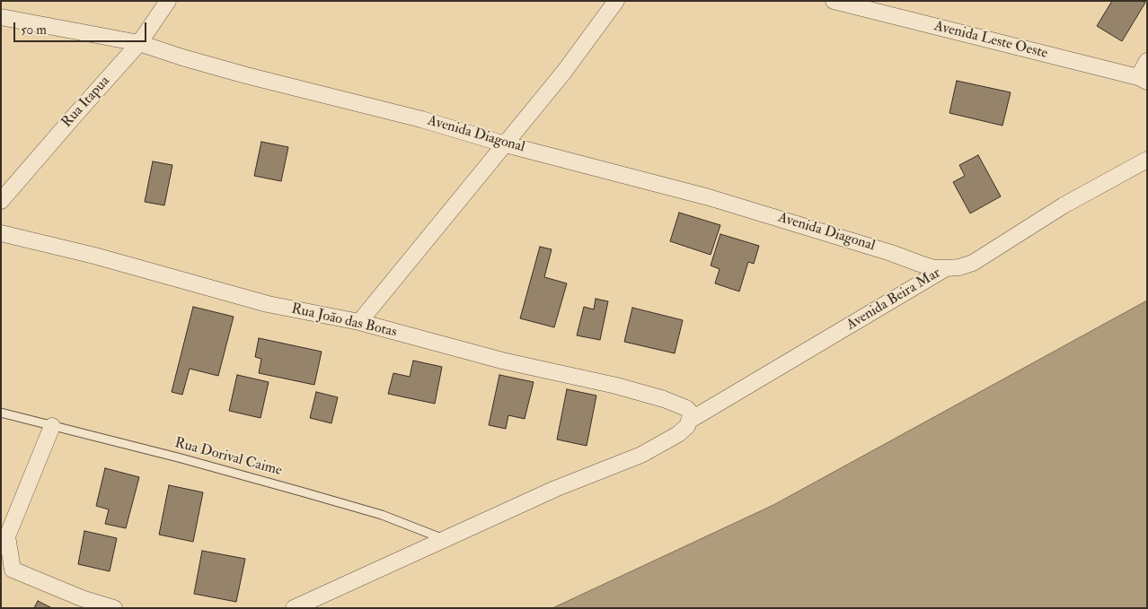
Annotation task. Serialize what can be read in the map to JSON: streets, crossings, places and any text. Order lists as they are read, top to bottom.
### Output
{
  "streets": {
    "street": [
      "Avenida Leste Oeste",
      "Rua Itapua",
      "Avenida Diagonal",
      "Avenida Beira Mar",
      "Rua João das Botas"
    ],
    "lane": ["Rua Dorival Caime"]
  },
  "crossings": [
    ["Rua Itapua", "Avenida Diagonal"],
    ["Avenida Diagonal", "Avenida Beira Mar"],
    ["Avenida Beira Mar", "Rua João das Botas"],
    ["Avenida Beira Mar", "Rua Dorival Caime"]
  ],
  "scale_bar": "50 m"
}
